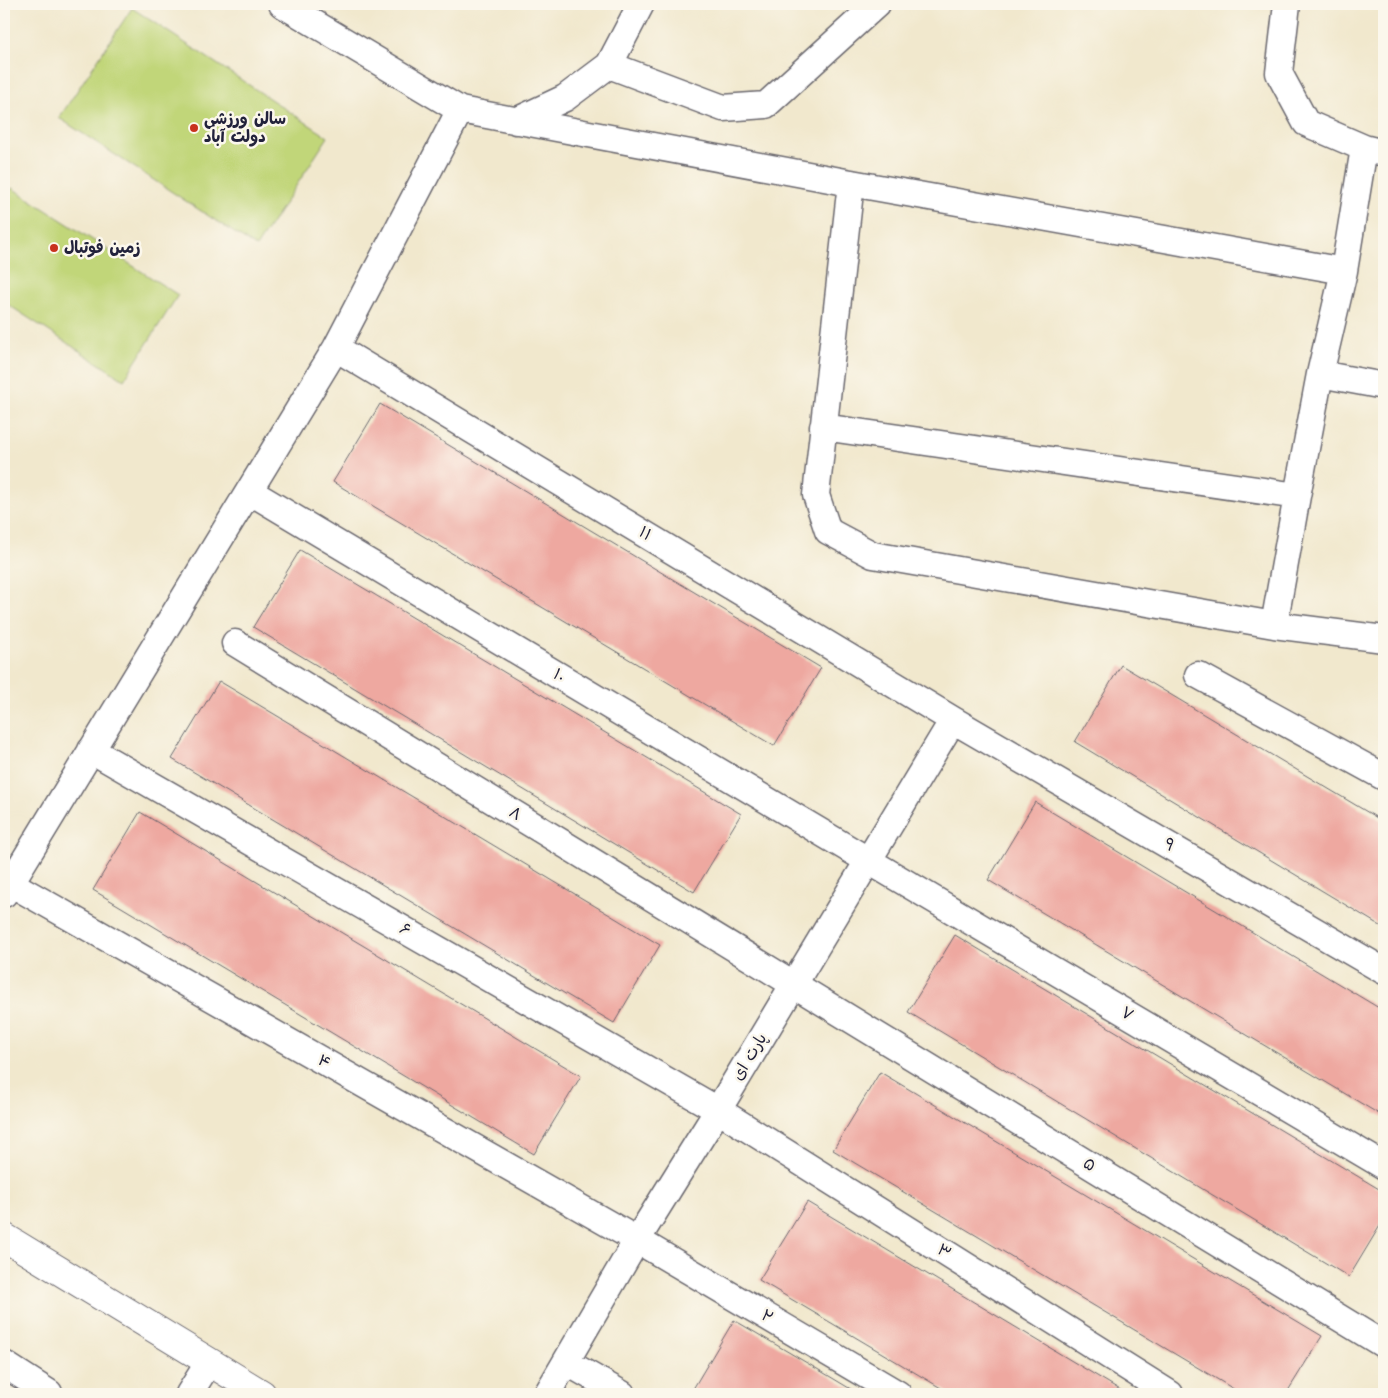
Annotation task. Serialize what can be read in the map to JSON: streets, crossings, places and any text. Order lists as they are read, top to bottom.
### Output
{
  "streets": {
    "street": [
      "۱۱",
      "۱۰",
      "۸",
      "۹",
      "۶",
      "۷",
      "پارت ای",
      "۴",
      "۵",
      "۳",
      "۲"
    ]
  },
  "crossings": [
    ["۱۱", "۹"],
    ["۱۱", "پارت ای"],
    ["۱۰", "۷"],
    ["۱۰", "پارت ای"],
    ["۸", "پارت ای"],
    ["۸", "۵"],
    ["۹", "پارت ای"],
    ["۶", "پارت ای"],
    ["۶", "۳"],
    ["۷", "پارت ای"],
    ["پارت ای", "۴"],
    ["پارت ای", "۵"],
    ["پارت ای", "۳"],
    ["پارت ای", "۲"],
    ["۴", "۲"]
  ],
  "places": ["سالن ورزشی دولت آباد", "زمین فوتبال"]
}
